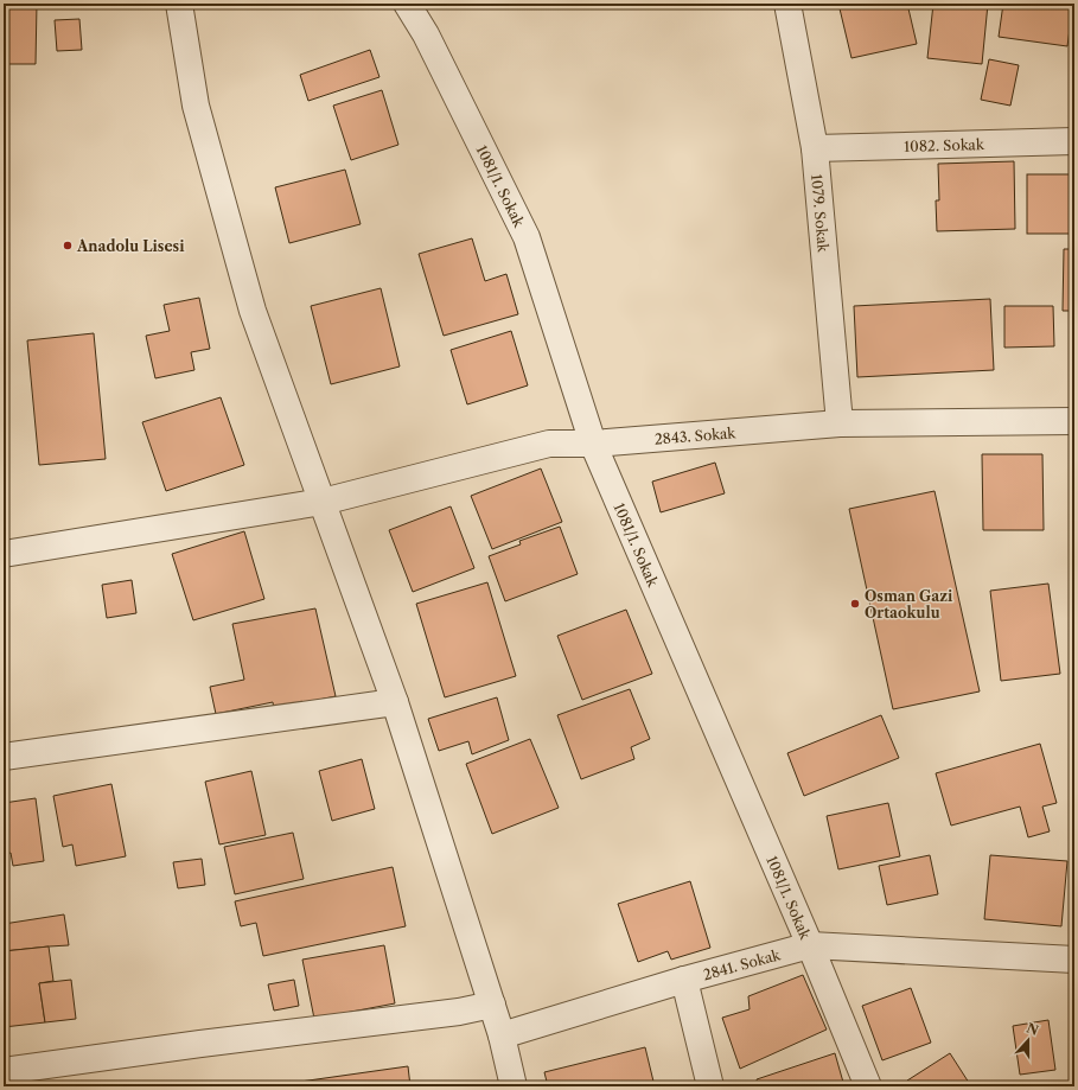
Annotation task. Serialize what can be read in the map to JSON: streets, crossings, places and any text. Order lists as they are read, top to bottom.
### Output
{
  "streets": {
    "street": [
      "1082. Sokak",
      "1081/1. Sokak",
      "1079. Sokak",
      "2843. Sokak",
      "2841. Sokak"
    ]
  },
  "crossings": [
    ["1082. Sokak", "1079. Sokak"],
    ["1081/1. Sokak", "2843. Sokak"],
    ["1081/1. Sokak", "2841. Sokak"],
    ["1079. Sokak", "2843. Sokak"]
  ],
  "places": ["Anadolu Lisesi", "Osman Gazi Ortaokulu"],
  "north": "top"
}
